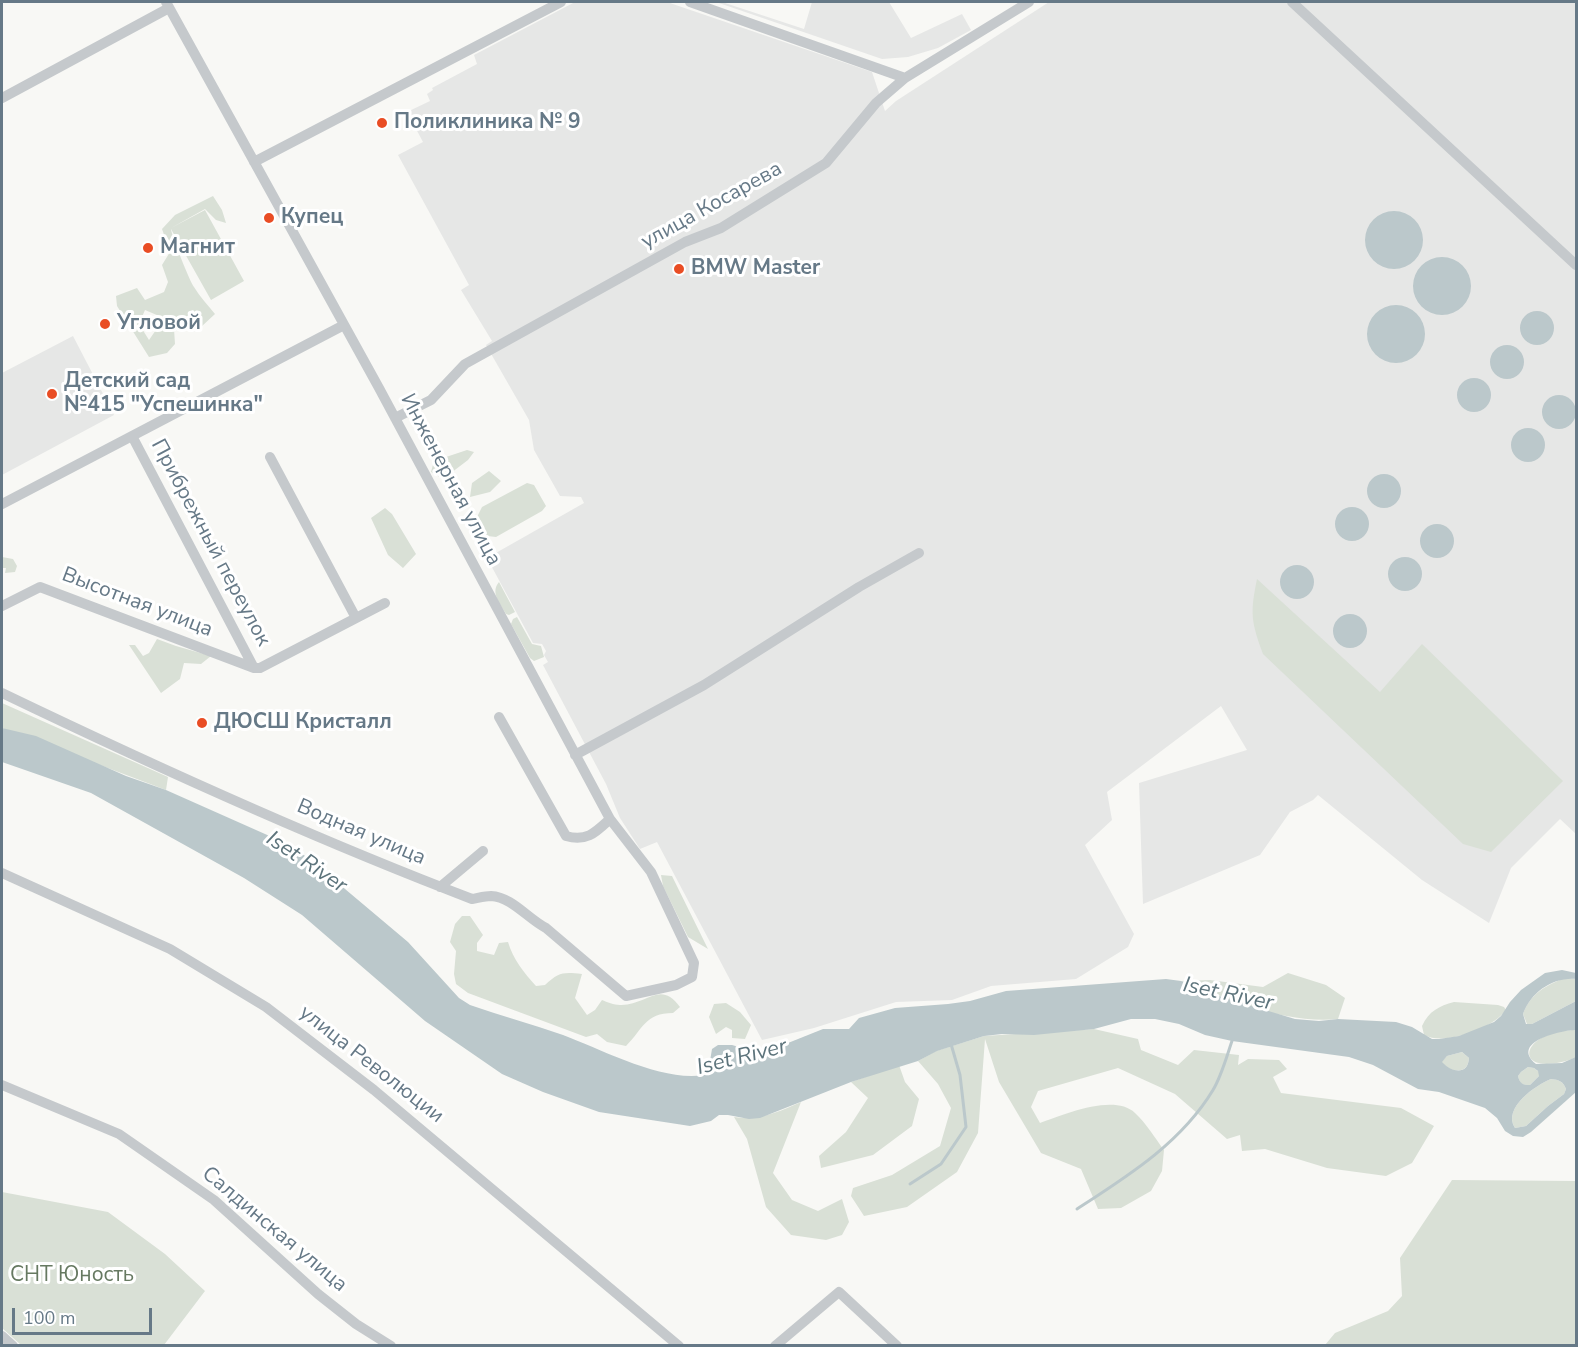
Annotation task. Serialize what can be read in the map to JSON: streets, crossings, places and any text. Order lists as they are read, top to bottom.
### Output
{
  "streets": {
    "street": [
      "улица Косарева",
      "Инженерная улица",
      "Прибрежный переулок",
      "Высотная улица",
      "Водная улица",
      "улица Революции",
      "Салдинская улица"
    ]
  },
  "crossings": [
    ["улица Косарева", "Инженерная улица"],
    ["Инженерная улица", "Водная улица"],
    ["Прибрежный переулок", "Высотная улица"]
  ],
  "water": ["Iset River"],
  "parks": ["СНТ Юность"],
  "places": [
    "Поликлиника № 9",
    "Купец",
    "Магнит",
    "BMW Master",
    "Угловой",
    "Детский сад №415 \"Успешинка\"",
    "ДЮСШ Кристалл"
  ],
  "scale_bar": "100 m"
}
